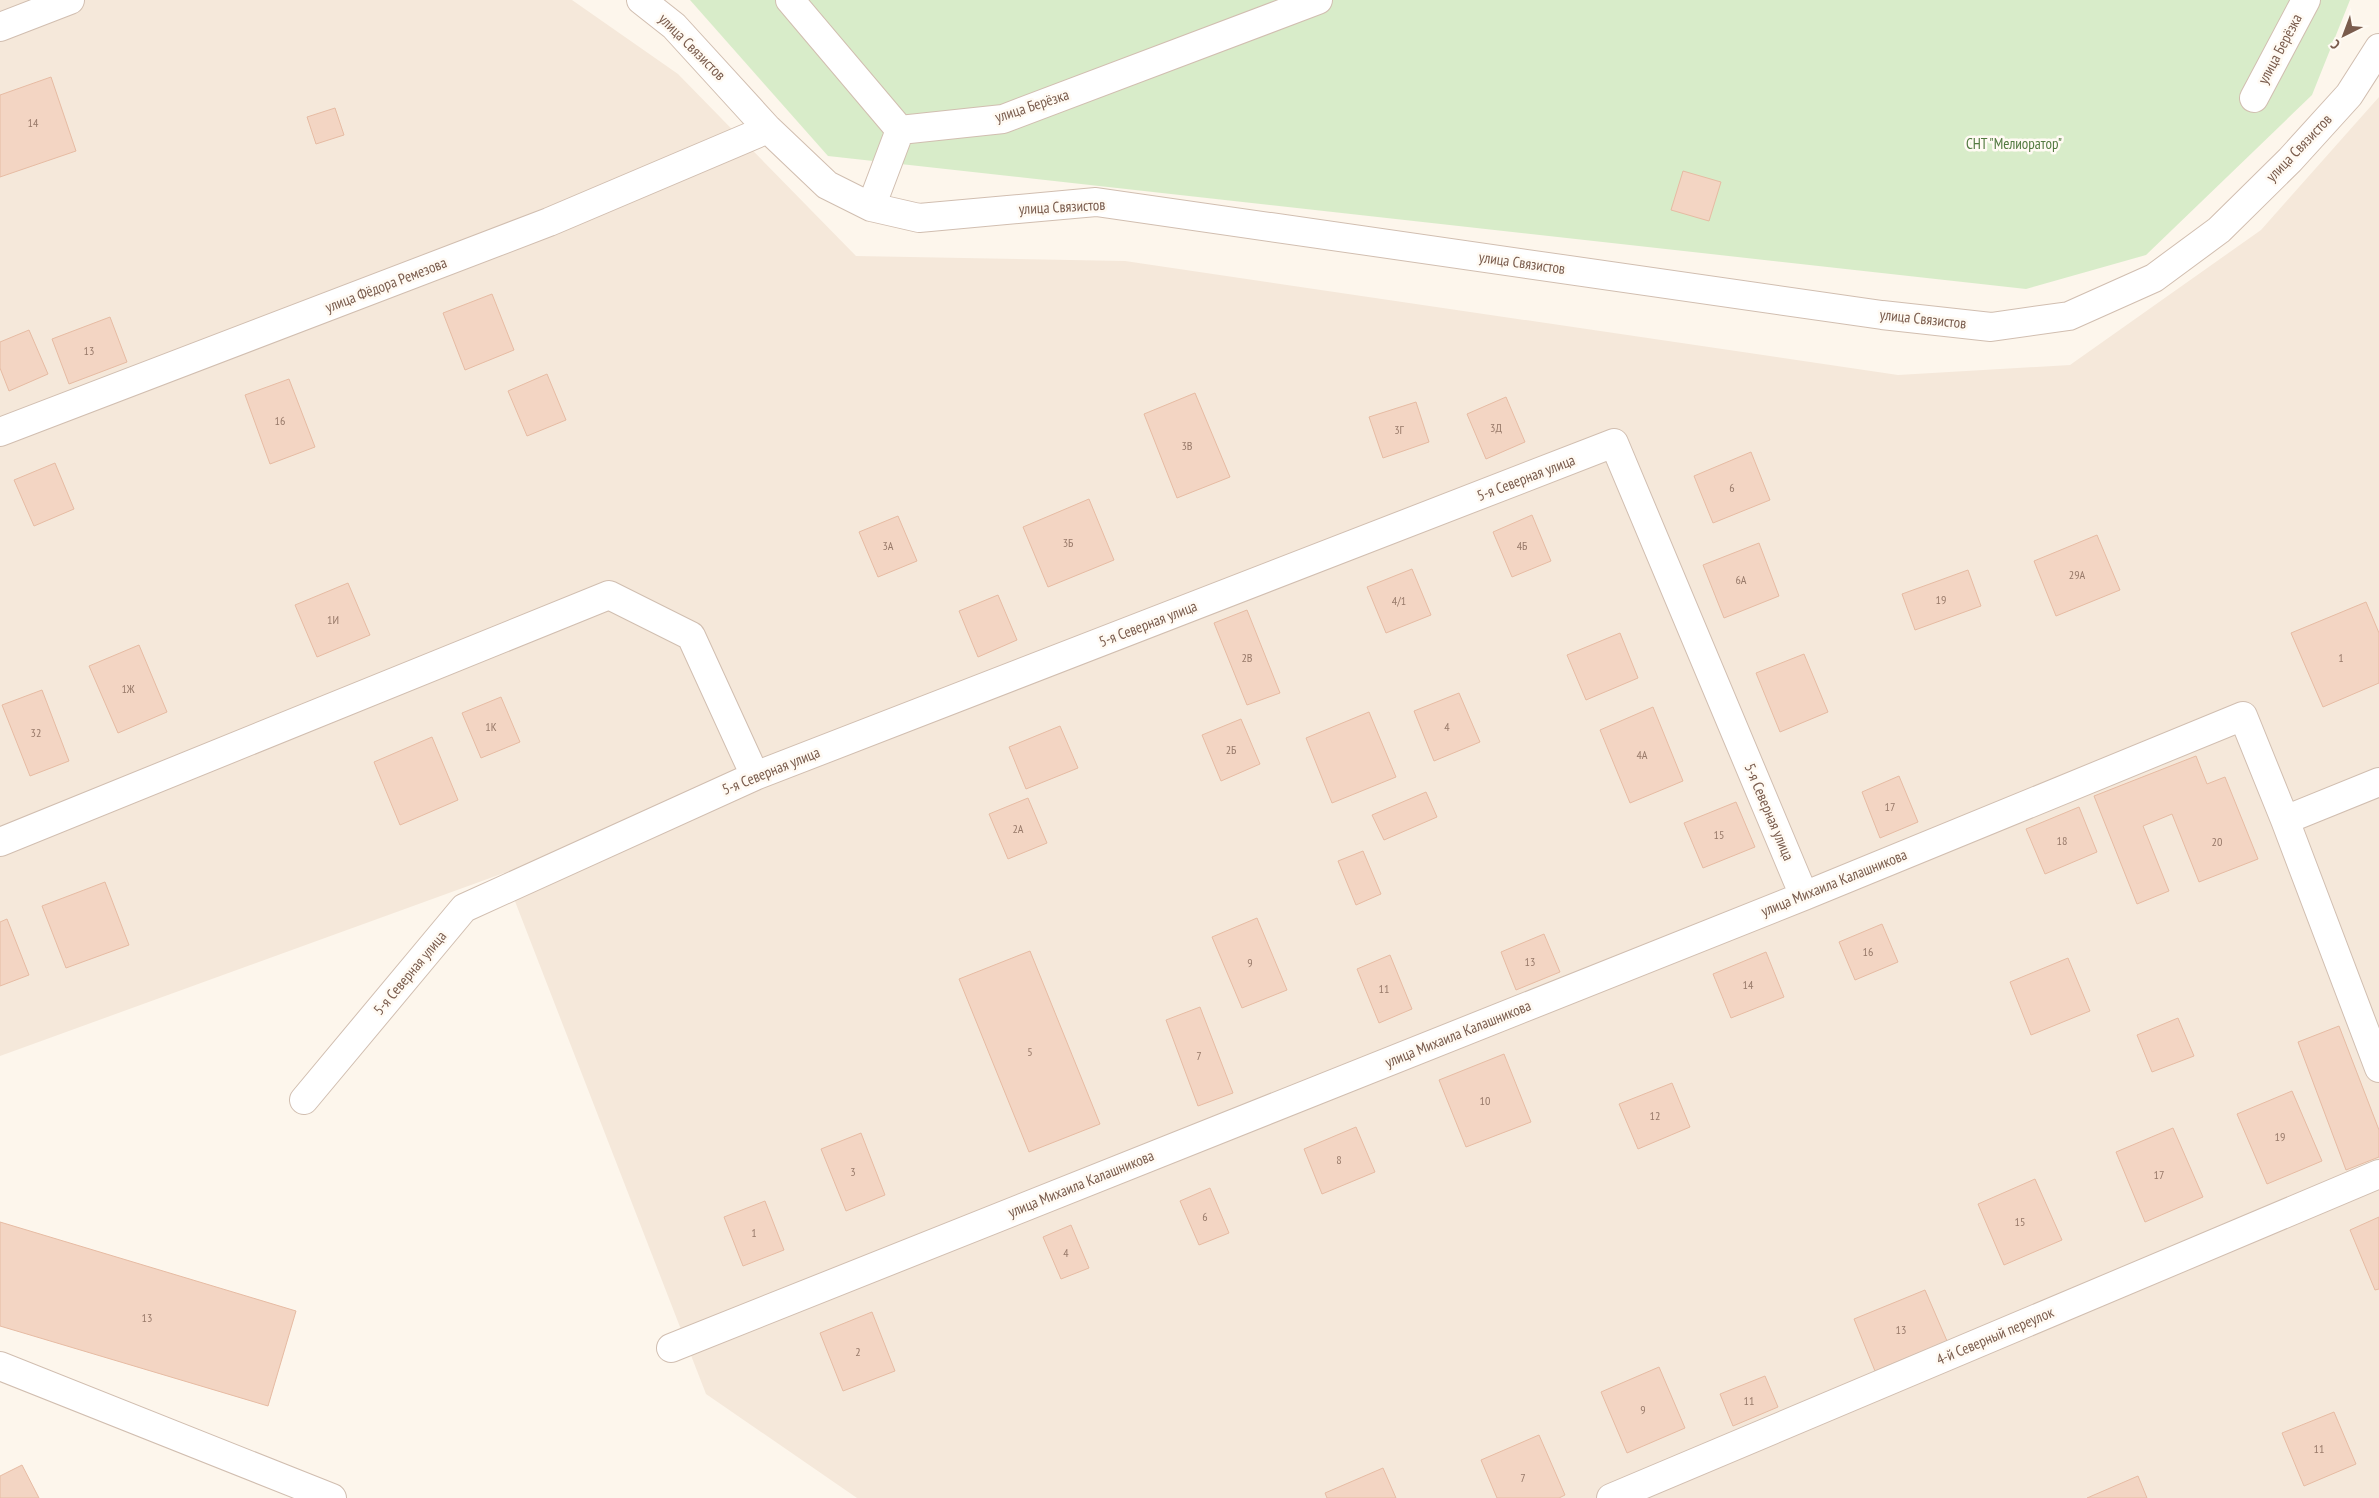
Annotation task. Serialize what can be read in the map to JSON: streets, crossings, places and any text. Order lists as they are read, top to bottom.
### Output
{
  "streets": {
    "street": [
      "улица Связистов",
      "улица Берёзка",
      "улица Фёдора Ремезова",
      "5-я Северная улица",
      "улица Михаила Калашникова",
      "4-й Северный переулок"
    ]
  },
  "crossings": [
    ["улица Связистов", "улица Фёдора Ремезова"],
    ["5-я Северная улица", "улица Михаила Калашникова"]
  ],
  "parks": ["СНТ \"Мелиоратор\""],
  "house_numbers": [
    "14",
    "13",
    "16",
    "3Д",
    "3Г",
    "3В",
    "6",
    "3Б",
    "3А",
    "4Б",
    "29А",
    "6А",
    "19",
    "4/1",
    "1И",
    "2В",
    "1",
    "1Ж",
    "1К",
    "4",
    "32",
    "2Б",
    "4А",
    "17",
    "2А",
    "15",
    "18",
    "20",
    "16",
    "13",
    "9",
    "14",
    "11",
    "5",
    "7",
    "10",
    "12",
    "19",
    "8",
    "3",
    "17",
    "6",
    "15",
    "1",
    "4",
    "13",
    "13",
    "2",
    "11",
    "9",
    "11",
    "7"
  ],
  "north": "bottom left"
}
